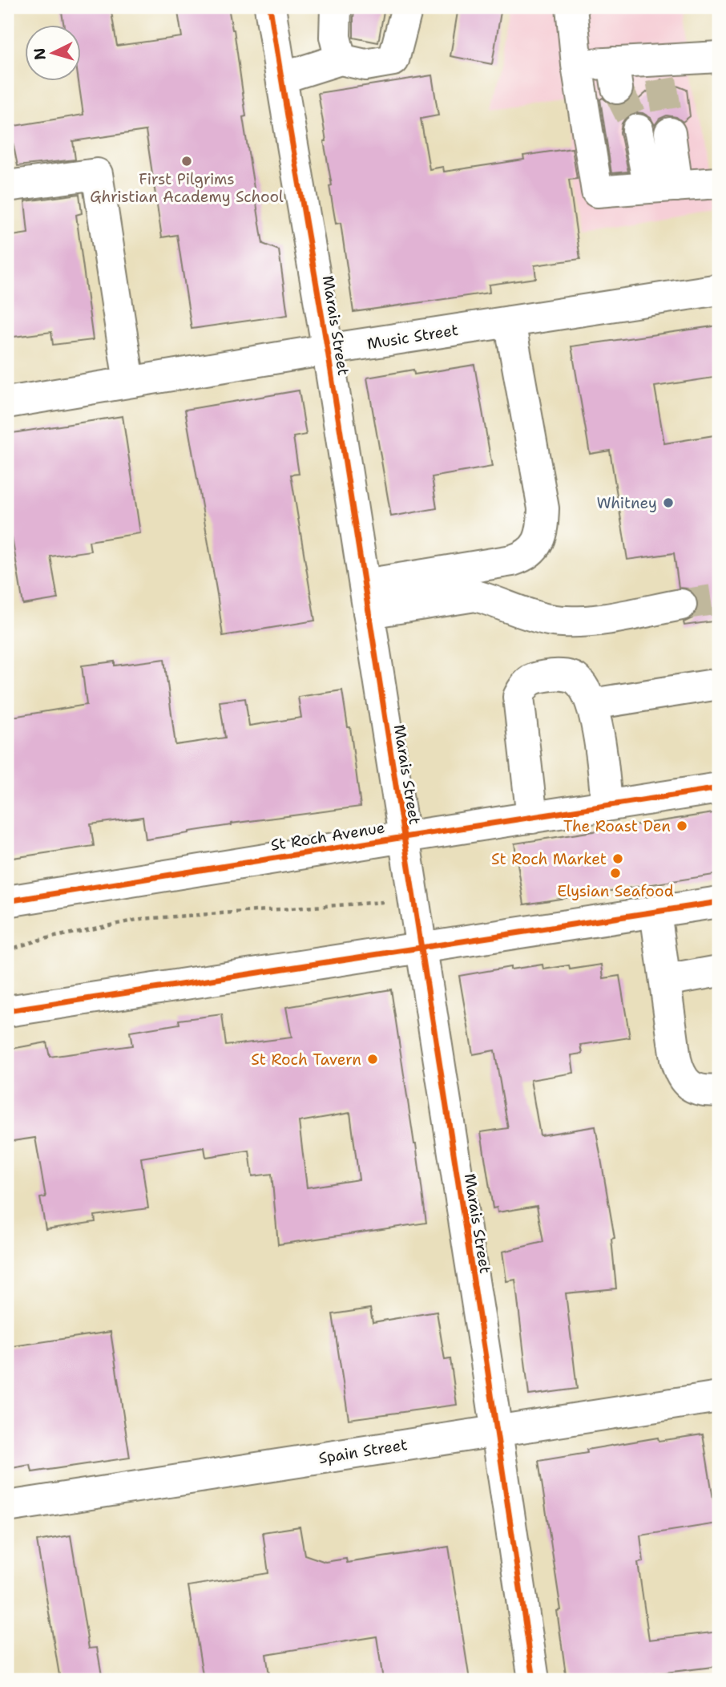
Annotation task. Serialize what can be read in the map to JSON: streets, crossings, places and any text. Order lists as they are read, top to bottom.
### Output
{
  "streets": {
    "street": [
      "Marais Street",
      "Music Street",
      "St Roch Avenue",
      "Spain Street"
    ]
  },
  "crossings": [
    ["Marais Street", "Music Street"],
    ["Marais Street", "St Roch Avenue"],
    ["Marais Street", "Spain Street"]
  ],
  "places": [
    "First Pilgrims Ghristian Academy School",
    "Whitney",
    "The Roast Den",
    "St Roch Market",
    "Elysian Seafood",
    "St Roch Tavern"
  ],
  "north": "left"
}
